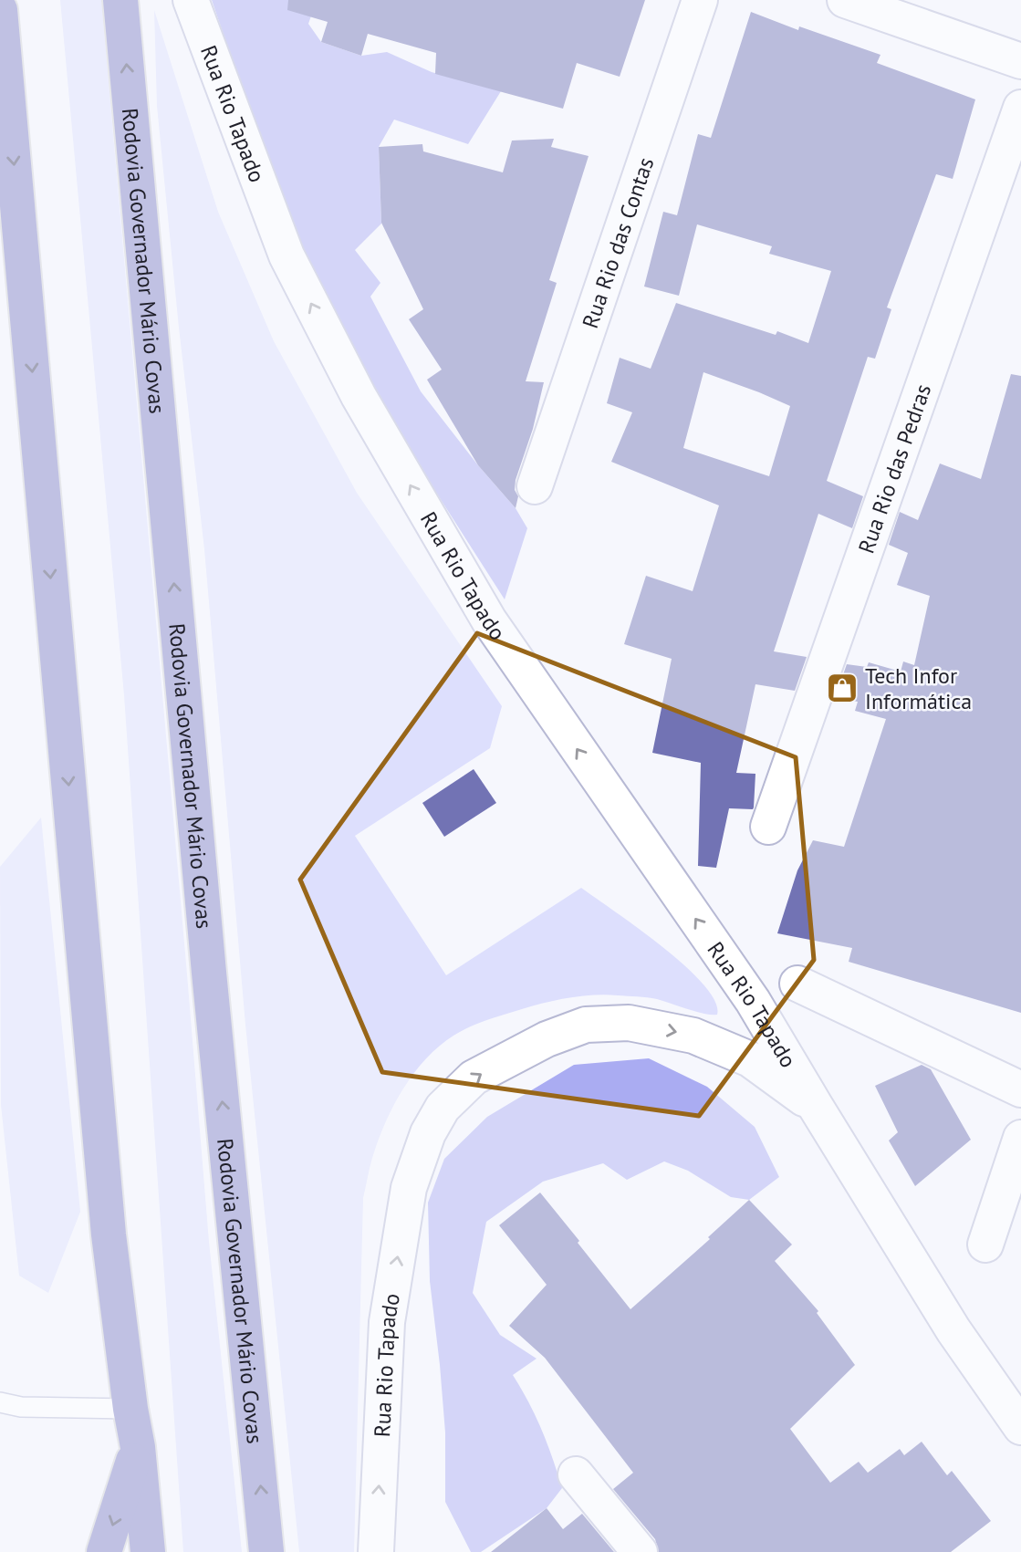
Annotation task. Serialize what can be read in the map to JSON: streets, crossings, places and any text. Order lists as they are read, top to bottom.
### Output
{
  "streets": {
    "highway": ["Rodovia Governador Mário Covas"],
    "main road": ["Rua Rio Tapado", "Rua Rio das Contas", "Rua Rio das Pedras"]
  },
  "places": {
    "shop": ["Tech Infor Informática"]
  }
}
